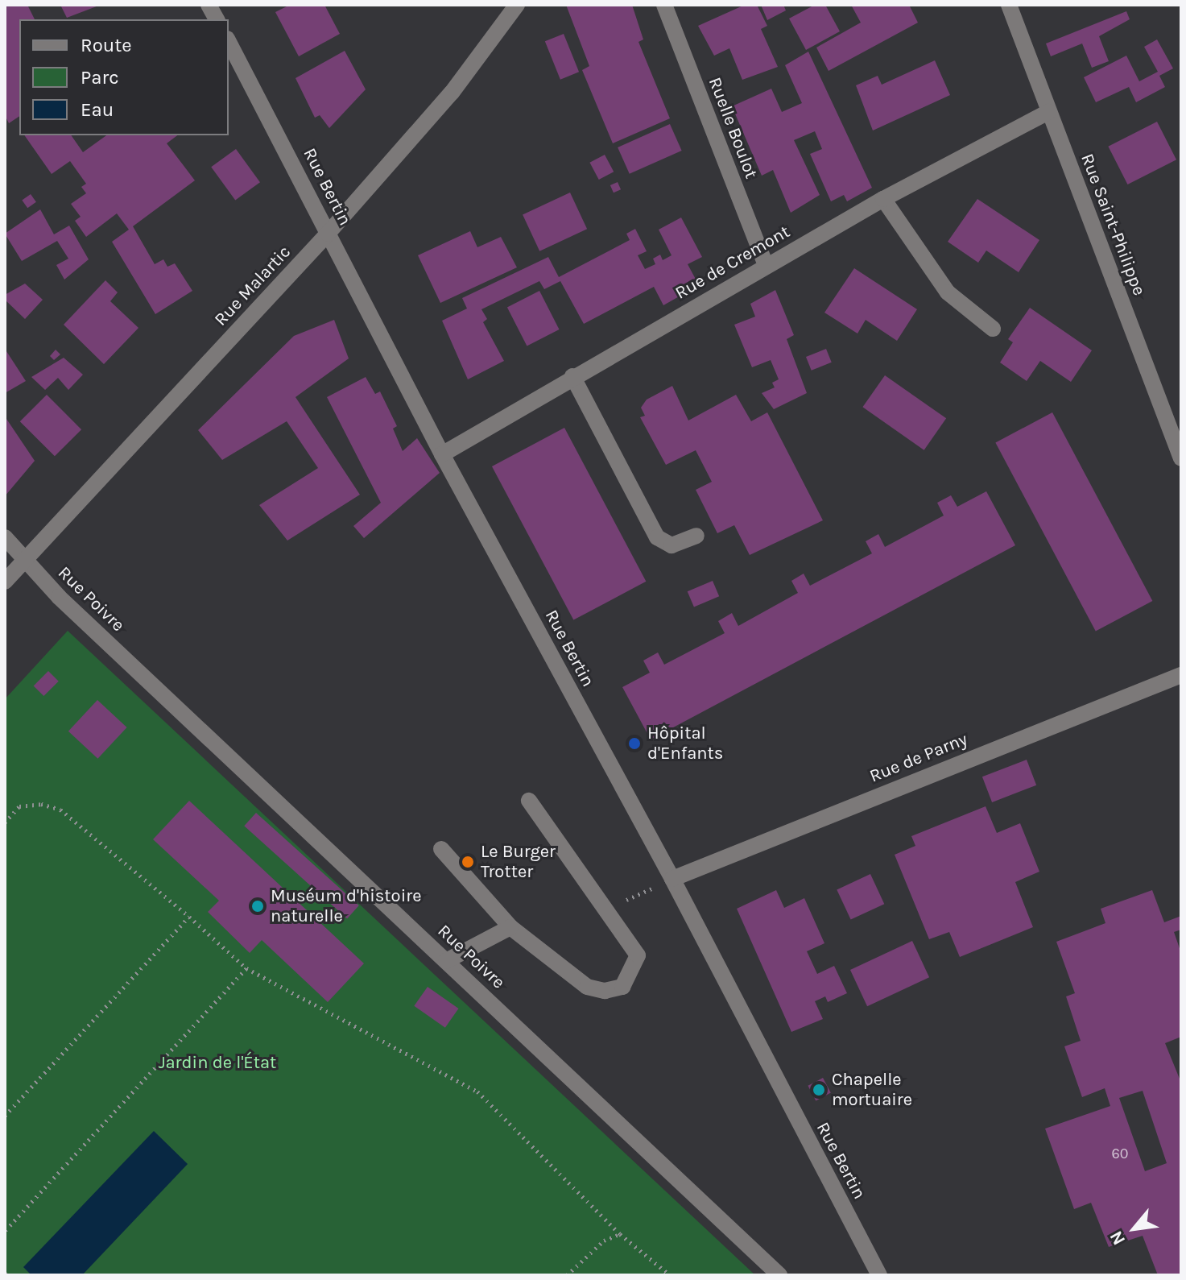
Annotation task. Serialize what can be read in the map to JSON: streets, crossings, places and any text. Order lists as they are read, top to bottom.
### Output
{
  "streets": {
    "street": [
      "Ruelle Boulot",
      "Rue Bertin",
      "Rue Saint-Philippe",
      "Rue de Cremont",
      "Rue Malartic",
      "Rue Poivre",
      "Rue de Parny"
    ]
  },
  "crossings": [
    ["Ruelle Boulot", "Rue de Cremont"],
    ["Rue Bertin", "Rue de Cremont"],
    ["Rue Bertin", "Rue Malartic"],
    ["Rue Bertin", "Rue de Parny"],
    ["Rue Saint-Philippe", "Rue de Cremont"],
    ["Rue Malartic", "Rue Poivre"]
  ],
  "parks": ["Jardin de l'État"],
  "places": [
    "Hôpital d'Enfants",
    "Le Burger Trotter",
    "Muséum d'histoire naturelle",
    "Chapelle mortuaire"
  ],
  "house_numbers": ["60"],
  "legend": ["Route", "Parc", "Eau"],
  "north": "bottom left"
}
